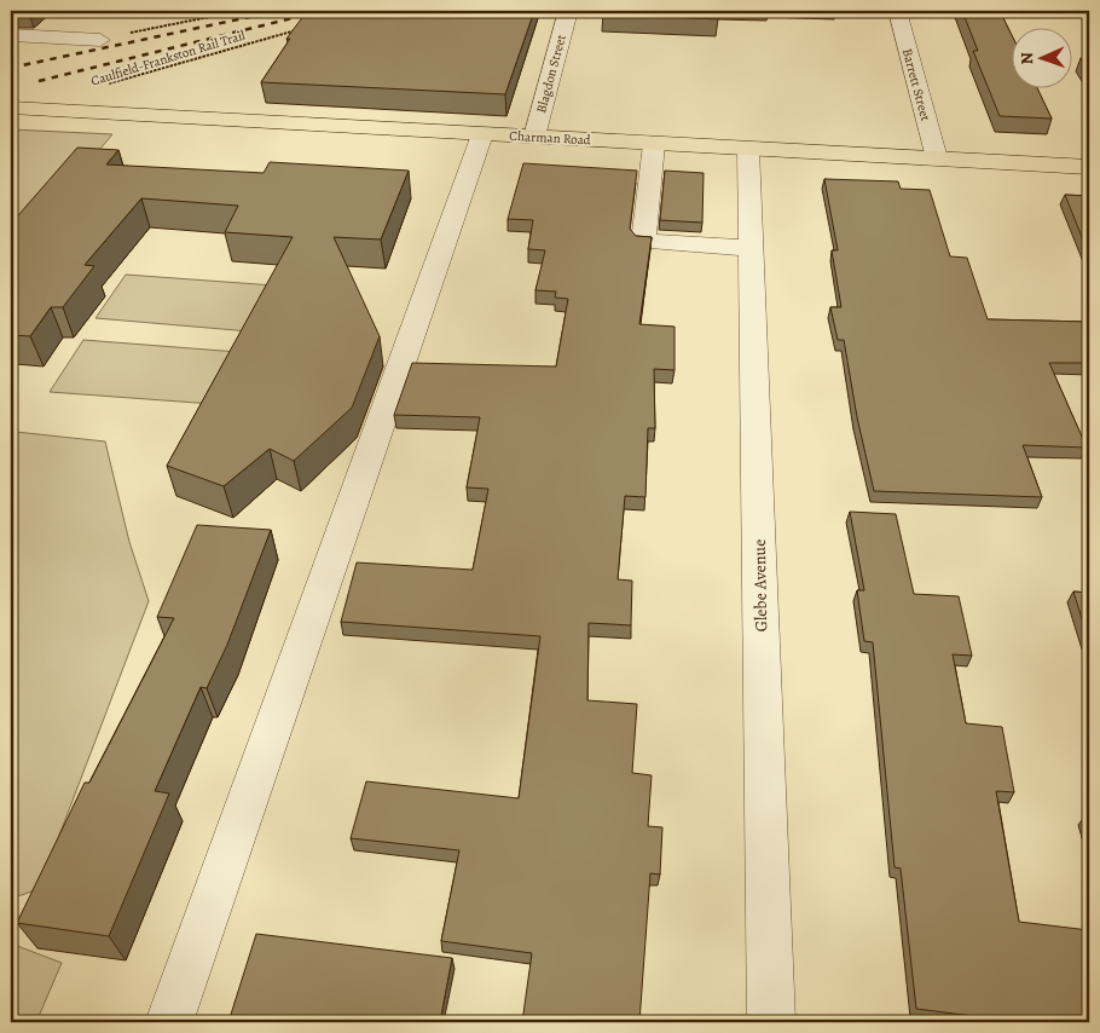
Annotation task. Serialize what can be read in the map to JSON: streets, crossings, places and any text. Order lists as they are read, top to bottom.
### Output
{
  "streets": {
    "main road": ["Charman Road"],
    "street": ["Blagdon Street", "Barrett Street", "Glebe Avenue"],
    "path": ["Caulfield-Frankston Rail Trail"]
  },
  "crossings": [
    ["Blagdon Street", "Charman Road"],
    ["Barrett Street", "Charman Road"],
    ["Charman Road", "Glebe Avenue"]
  ],
  "north": "left"
}
